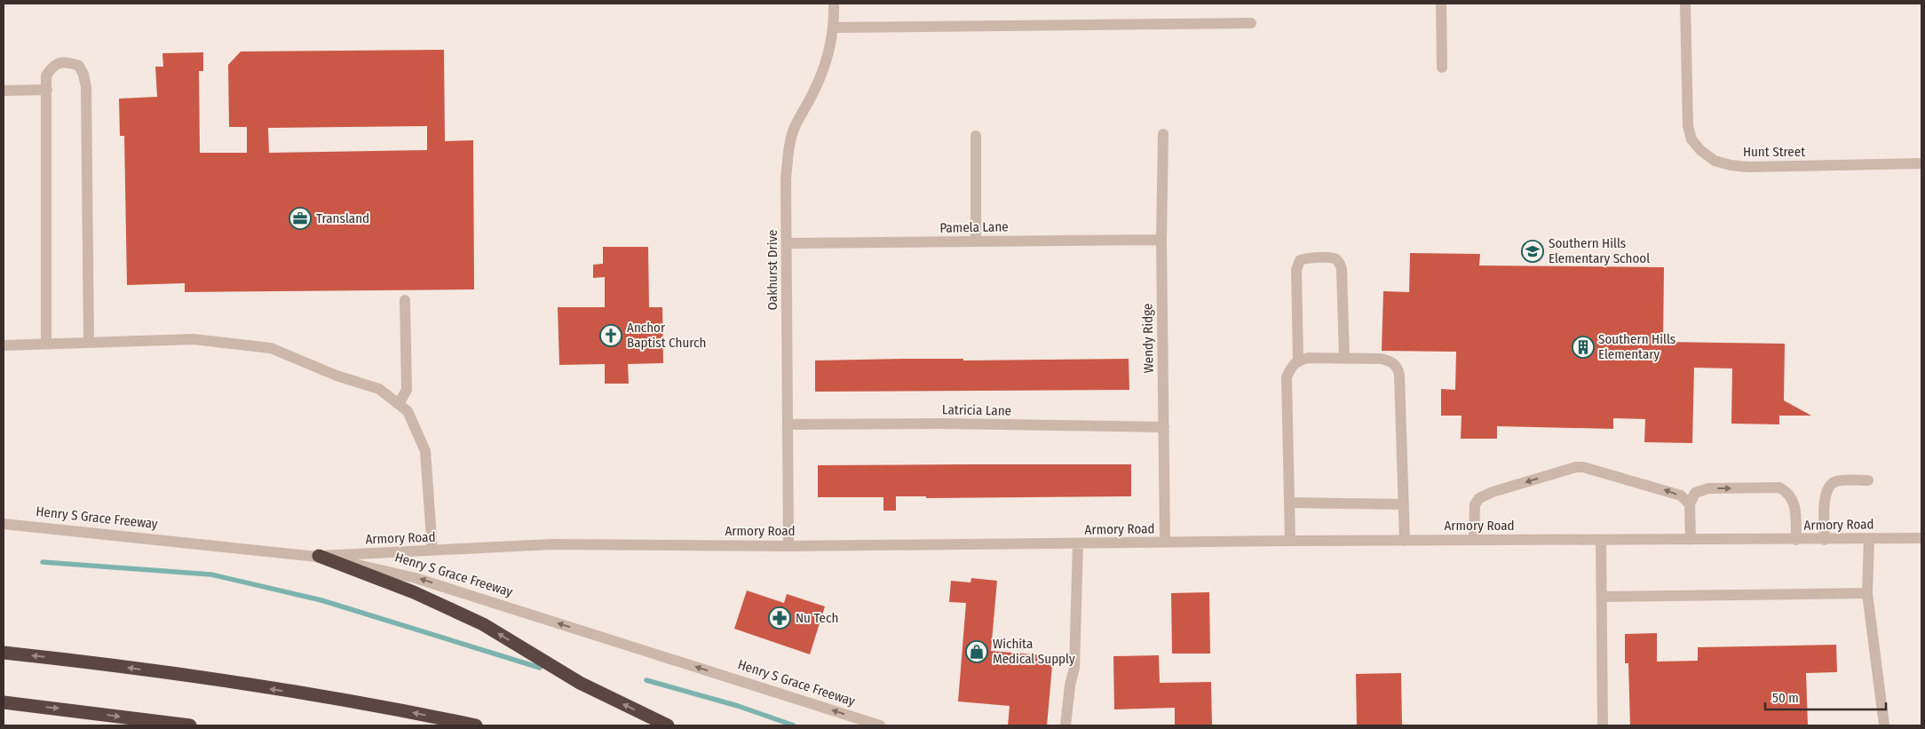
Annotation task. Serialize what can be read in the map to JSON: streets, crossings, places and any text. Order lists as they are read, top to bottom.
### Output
{
  "streets": {
    "street": [
      "Hunt Street",
      "Pamela Lane",
      "Oakhurst Drive",
      "Wendy Ridge",
      "Latricia Lane",
      "Henry S Grace Freeway",
      "Armory Road"
    ]
  },
  "crossings": [
    ["Pamela Lane", "Oakhurst Drive"],
    ["Pamela Lane", "Wendy Ridge"],
    ["Oakhurst Drive", "Latricia Lane"],
    ["Oakhurst Drive", "Armory Road"],
    ["Wendy Ridge", "Latricia Lane"],
    ["Wendy Ridge", "Armory Road"],
    ["Henry S Grace Freeway", "Armory Road"]
  ],
  "one_way": ["Henry S Grace Freeway"],
  "places": {
    "office": ["Transland"],
    "school or university": ["Southern Hills Elementary School"],
    "church": ["Anchor Baptist Church"],
    "building": ["Southern Hills Elementary"],
    "pharmacy": ["Nu Tech"],
    "shop": ["Wichita Medical Supply"]
  },
  "scale_bar": "50 m"
}
